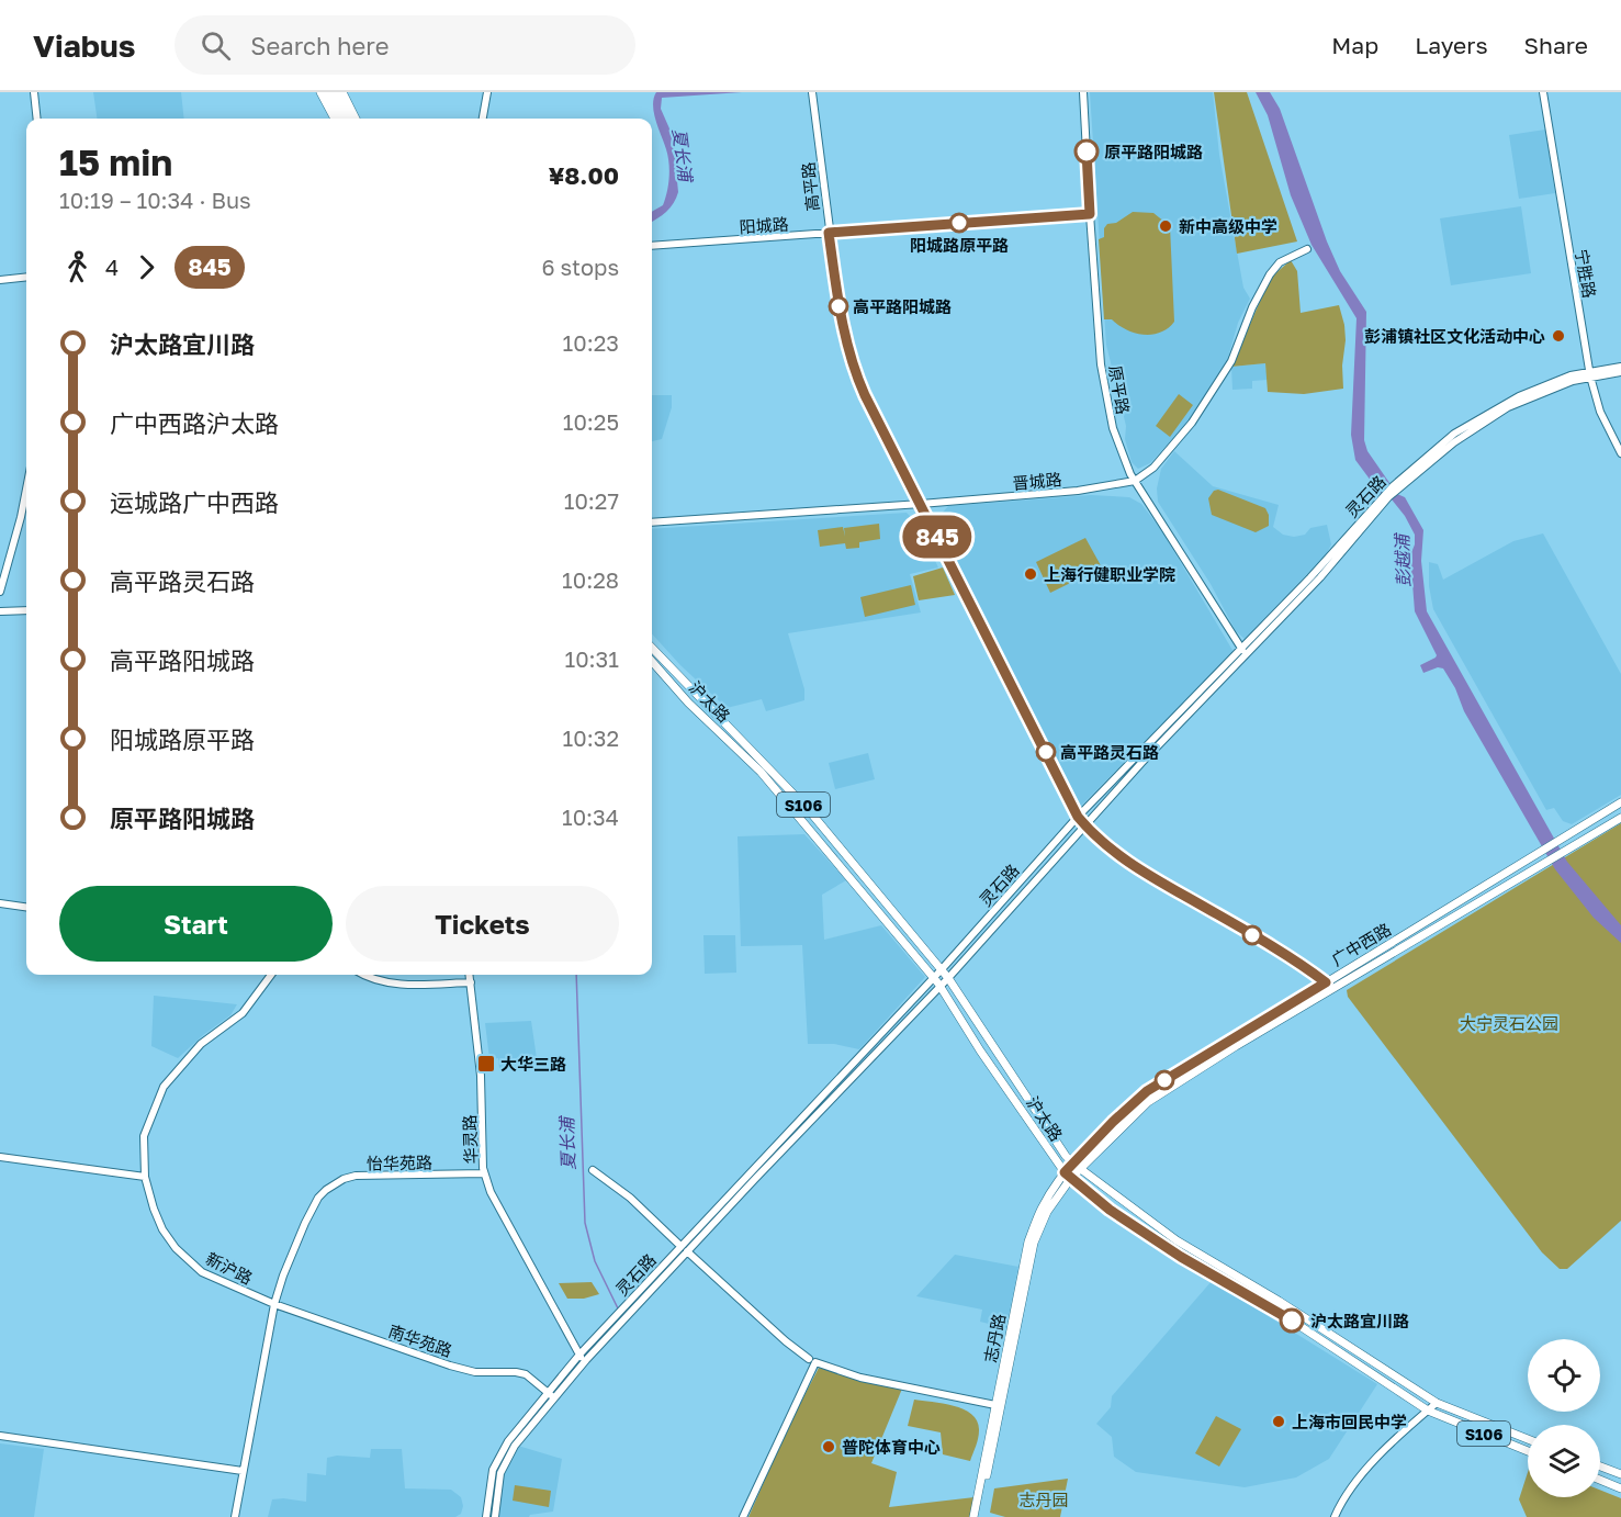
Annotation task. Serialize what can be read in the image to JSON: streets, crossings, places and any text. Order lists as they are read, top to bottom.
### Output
{
  "streets": {
    "main road": [
      "沪太路",
      "S106",
      "广中西路",
      "志丹路"
    ],
    "street": [
      "高平路",
      "阳城路",
      "宁胜路",
      "原平路",
      "晋城路",
      "灵石路",
      "华灵路",
      "怡华苑路",
      "新沪路",
      "南华苑路"
    ]
  },
  "crossings": [
    ["高平路", "阳城路"],
    ["高平路", "晋城路"],
    ["高平路", "灵石路"],
    ["高平路", "广中西路"],
    ["阳城路", "原平路"],
    ["宁胜路", "灵石路"],
    ["原平路", "晋城路"],
    ["原平路", "灵石路"],
    ["灵石路", "沪太路"],
    ["灵石路", "华灵路"],
    ["灵石路", "南华苑路"],
    ["沪太路", "广中西路"],
    ["沪太路", "志丹路"],
    ["广中西路", "志丹路"],
    ["华灵路", "怡华苑路"],
    ["怡华苑路", "新沪路"],
    ["怡华苑路", "南华苑路"],
    ["新沪路", "南华苑路"]
  ],
  "water": ["夏长浦", "彭越浦"],
  "parks": ["大宁灵石公园", "志丹园"],
  "places": {
    "other": [
      "原平路阳城路",
      "阳城路原平路",
      "新中高级中学",
      "高平路阳城路",
      "彭浦镇社区文化活动中心",
      "上海行健职业学院",
      "高平路灵石路",
      "沪太路宜川路",
      "上海市回民中学",
      "普陀体育中心"
    ],
    "transit": ["大华三路"]
  },
  "lines": ["bus line 845"],
  "page": {
    "header": "Viabus",
    "search": "Search here",
    "nav": ["Map", "Layers", "Share"],
    "on_map": "845",
    "heading": ["15 min", "10:19 – 10:34 · Bus", "¥8.00"],
    "legs": ["4", "845", "6 stops"],
    "list": [
      {
        "name": "沪太路宜川路",
        "value": "10:23"
      },
      {
        "name": "广中西路沪太路",
        "value": "10:25"
      },
      {
        "name": "运城路广中西路",
        "value": "10:27"
      },
      {
        "name": "高平路灵石路",
        "value": "10:28"
      },
      {
        "name": "高平路阳城路",
        "value": "10:31"
      },
      {
        "name": "阳城路原平路",
        "value": "10:32"
      },
      {
        "name": "原平路阳城路",
        "value": "10:34"
      }
    ],
    "buttons": ["Start", "Tickets"]
  }
}
